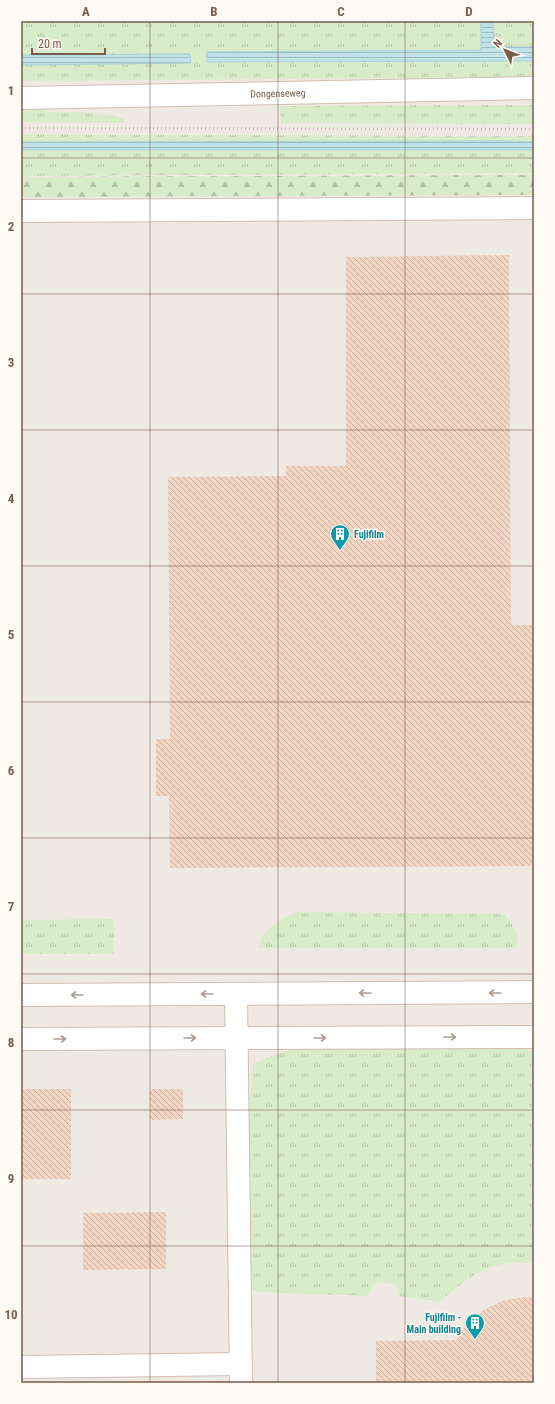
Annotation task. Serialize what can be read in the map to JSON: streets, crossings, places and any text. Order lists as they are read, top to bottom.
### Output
{
  "streets": {
    "street": ["Dongenseweg"]
  },
  "places": {
    "building": ["Fujifilm", "Fujifilm - Main building"]
  },
  "scale_bar": "20 m",
  "north": "top left",
  "grid": {
    "columns": [
      "A",
      "B",
      "C",
      "D"
    ],
    "rows": [
      "1",
      "2",
      "3",
      "4",
      "5",
      "6",
      "7",
      "8",
      "9",
      "10"
    ]
  }
}
